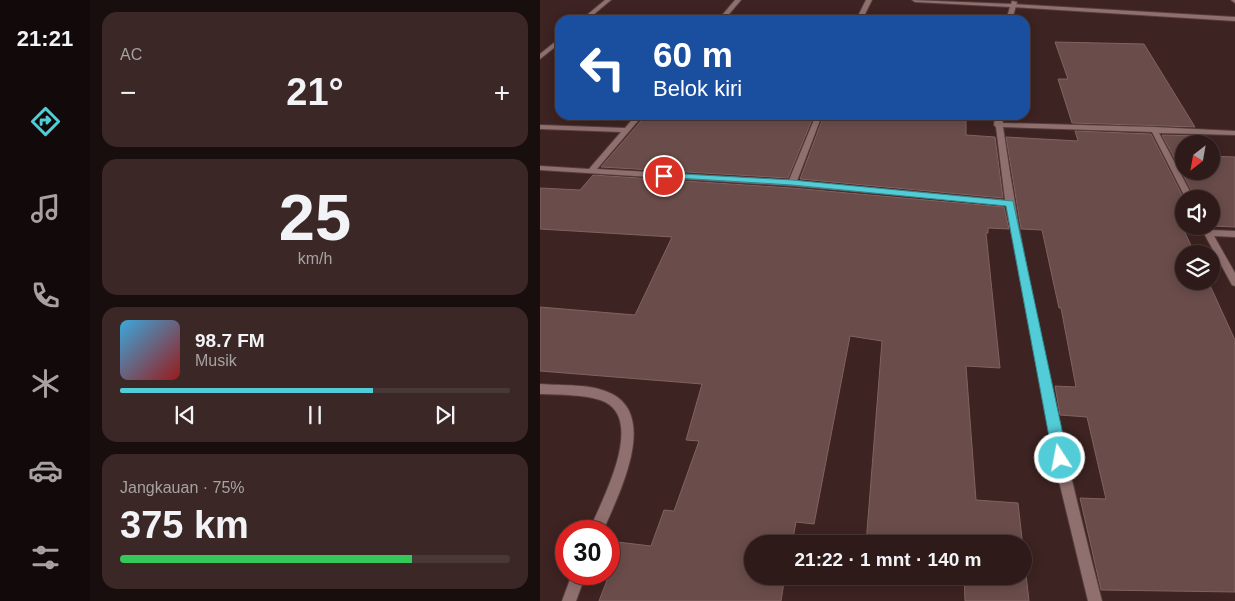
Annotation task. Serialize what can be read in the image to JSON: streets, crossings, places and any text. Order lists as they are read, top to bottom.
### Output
{
  "north": "bottom left",
  "page": {
    "tabs": "21:21",
    "tile": [
      "AC",
      ["25", "km/h"],
      ["Jangkauan · 75%", "375 km"]
    ],
    "turn": ["60 m", "Belok kiri"],
    "heat": ["−", "21°", "+"],
    "song": ["98.7 FM", "Musik"],
    "limit": "30",
    "trip": "21:22 · 1 mnt · 140 m"
  }
}
